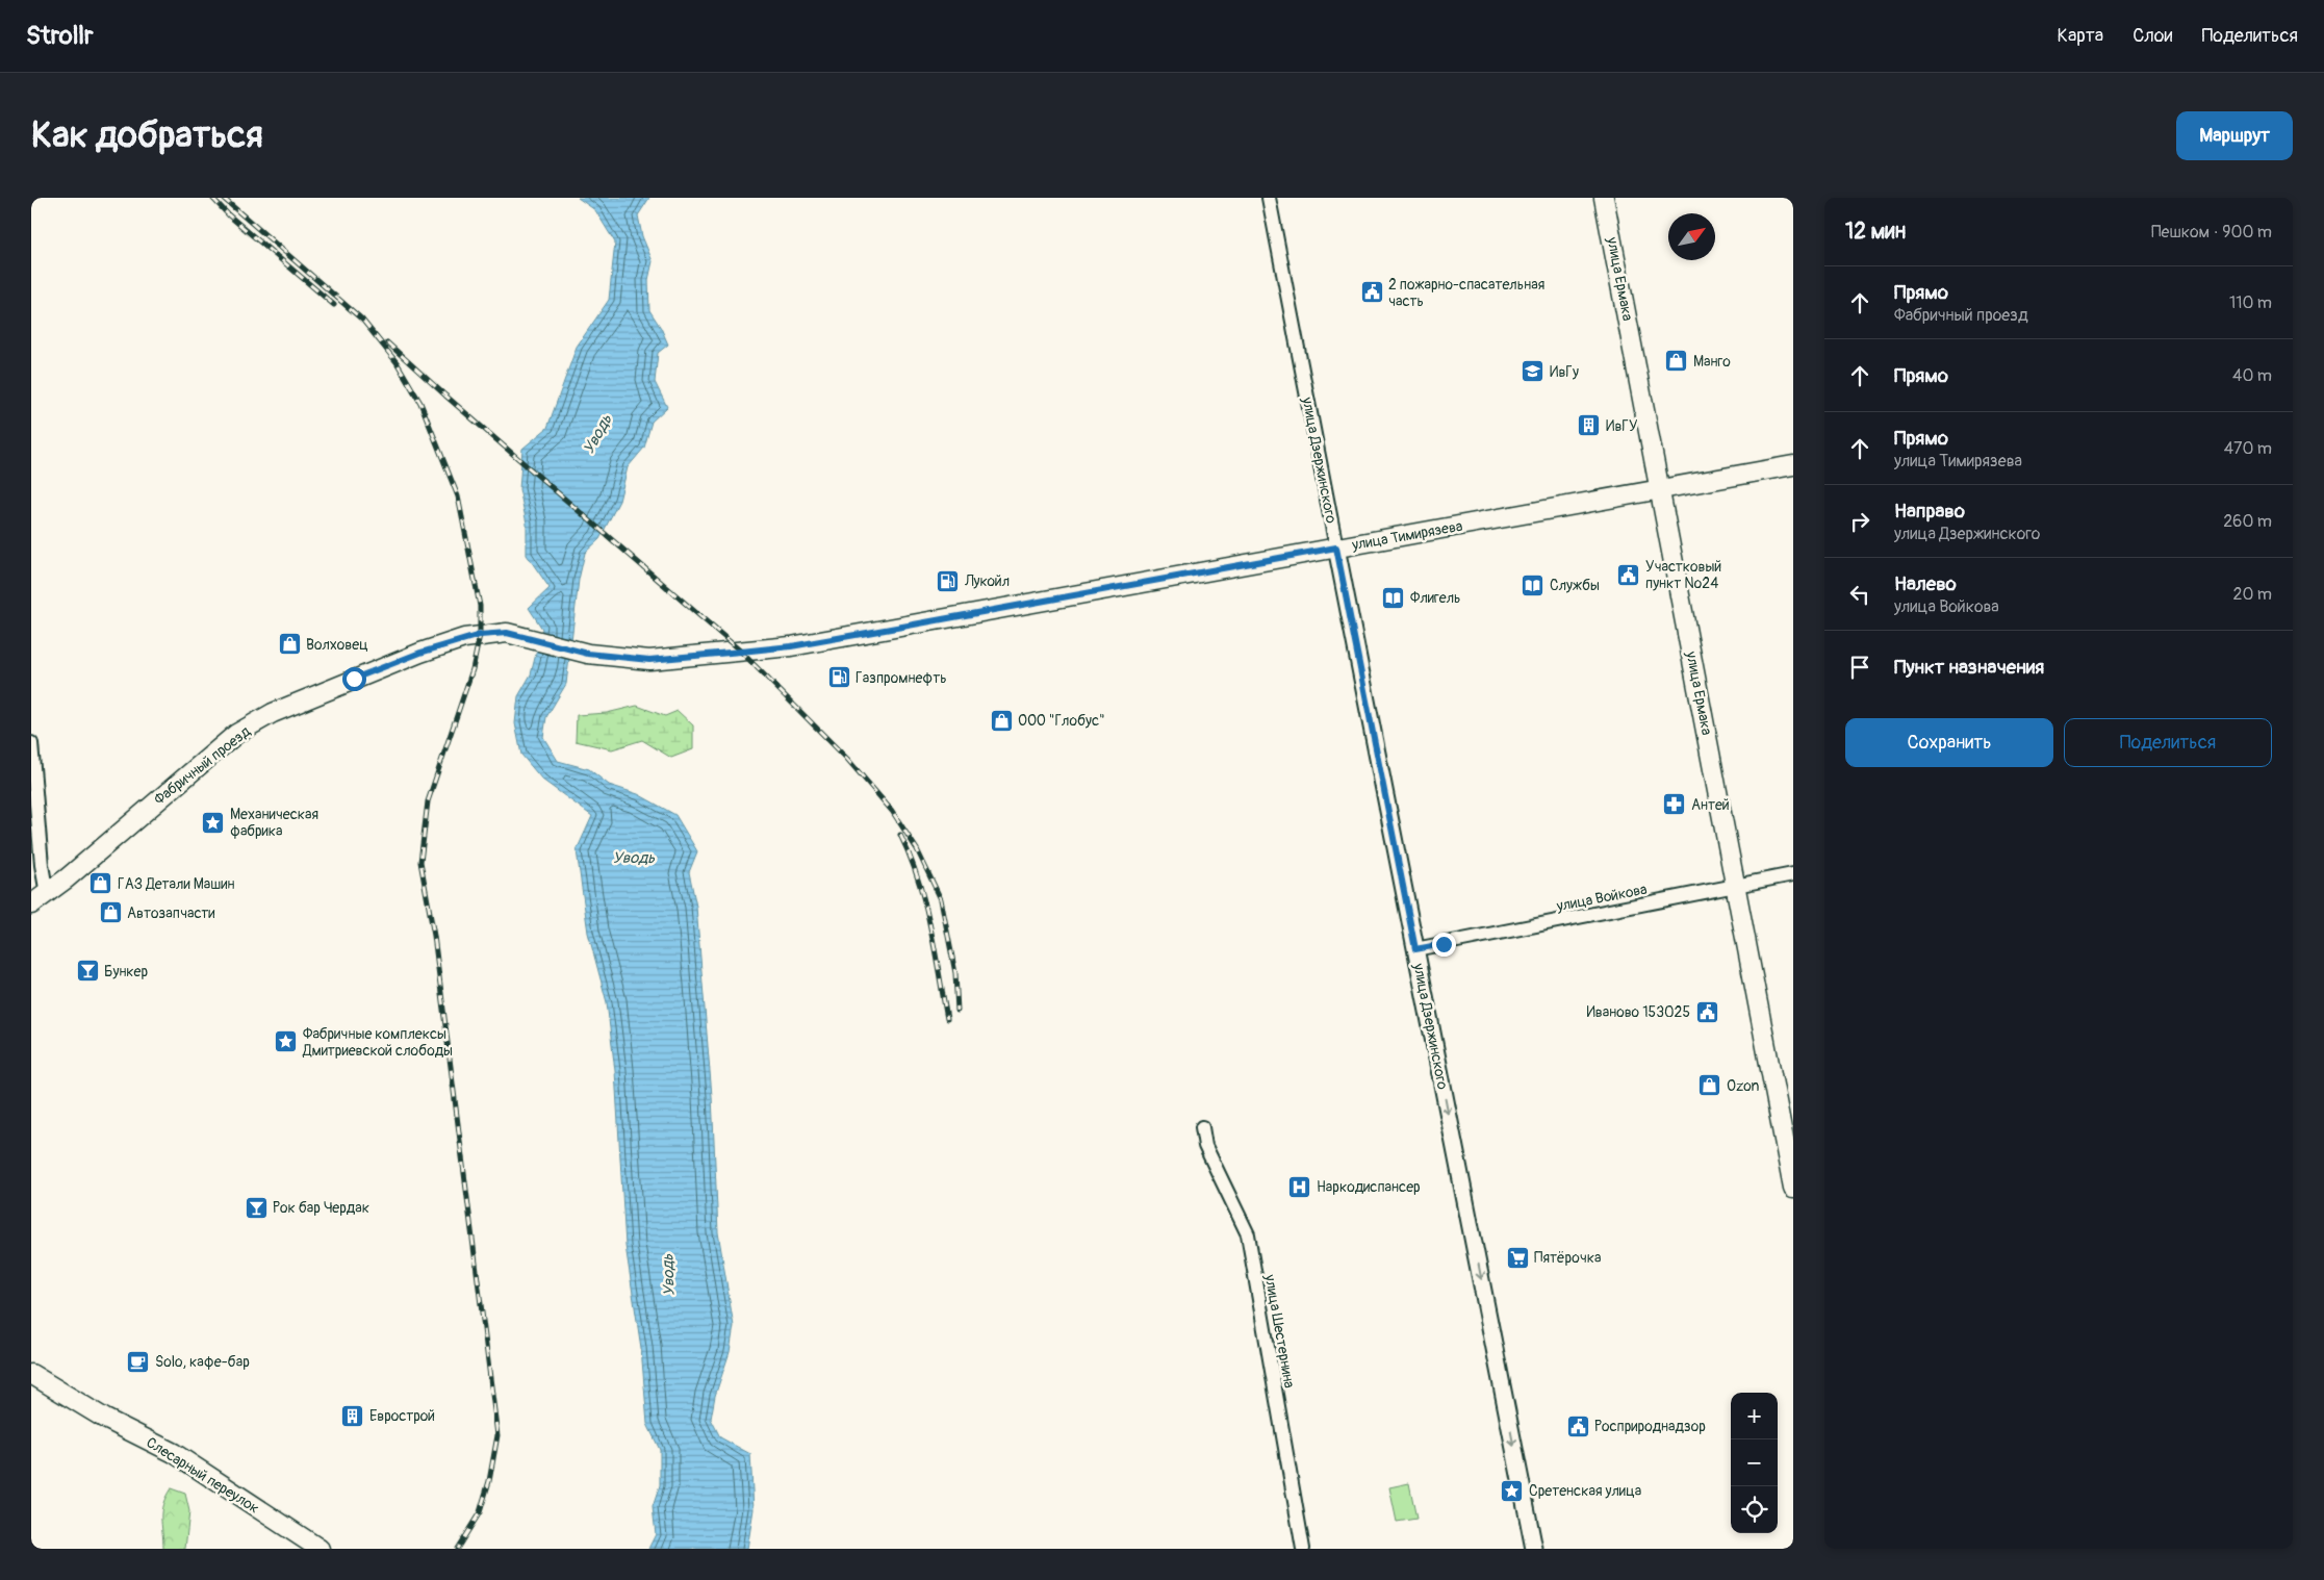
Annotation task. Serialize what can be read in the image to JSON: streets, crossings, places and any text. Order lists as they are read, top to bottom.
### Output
{
  "streets": {
    "main road": [
      "улица Ермака",
      "улица Тимирязева",
      "Фабричный проезд",
      "Слесарный переулок"
    ],
    "street": ["улица Дзержинского", "улица Войкова", "улица Шестернина"]
  },
  "crossings": [
    ["улица Ермака", "улица Тимирязева"],
    ["улица Ермака", "улица Войкова"],
    ["улица Дзержинского", "улица Тимирязева"],
    ["улица Дзержинского", "улица Войкова"],
    ["улица Тимирязева", "Фабричный проезд"]
  ],
  "one_way": ["улица Дзержинского"],
  "water": ["Уводь"],
  "places": {
    "public building": [
      "2 пожарно-спасательная часть",
      "Участковый пункт №24",
      "Иваново 153025",
      "Росприроднадзор"
    ],
    "shop": [
      "Манго",
      "Волховец",
      "ООО \"Глобус\"",
      "ГАЗ Детали Машин",
      "Автозапчасти",
      "Ozon"
    ],
    "school or university": ["ИвГу"],
    "building": ["ИвГУ", "Еврострой"],
    "fuel station": ["Лукойл", "Газпромнефть"],
    "library": ["Службы", "Флигель"],
    "pharmacy": ["Антей"],
    "place": ["Механическая фабрика", "Фабричные комплексы Дмитриевской слободы", "Сретенская улица"],
    "bar": ["Бункер", "Рок бар Чердак"],
    "hospital": ["Наркодиспансер"],
    "supermarket": ["Пятёрочка"],
    "cafe": ["Solo, кафе-бар"]
  },
  "north": "top right",
  "page": {
    "header": "Strollr",
    "nav": ["Карта", "Слои", "Поделиться"],
    "buttons": [
      "Маршрут",
      ["Сохранить", "Поделиться"]
    ],
    "title": "Как добраться",
    "heading": ["12 мин", "Пешком · 900 m"],
    "list": [
      ["Прямо", "Фабричный проезд", "110 m"],
      ["Прямо", "40 m"],
      ["Прямо", "улица Тимирязева", "470 m"],
      ["Направо", "улица Дзержинского", "260 m"],
      ["Налево", "улица Войкова", "20 m"],
      "Пункт назначения"
    ],
    "map_buttons": ["+", "−"]
  }
}
